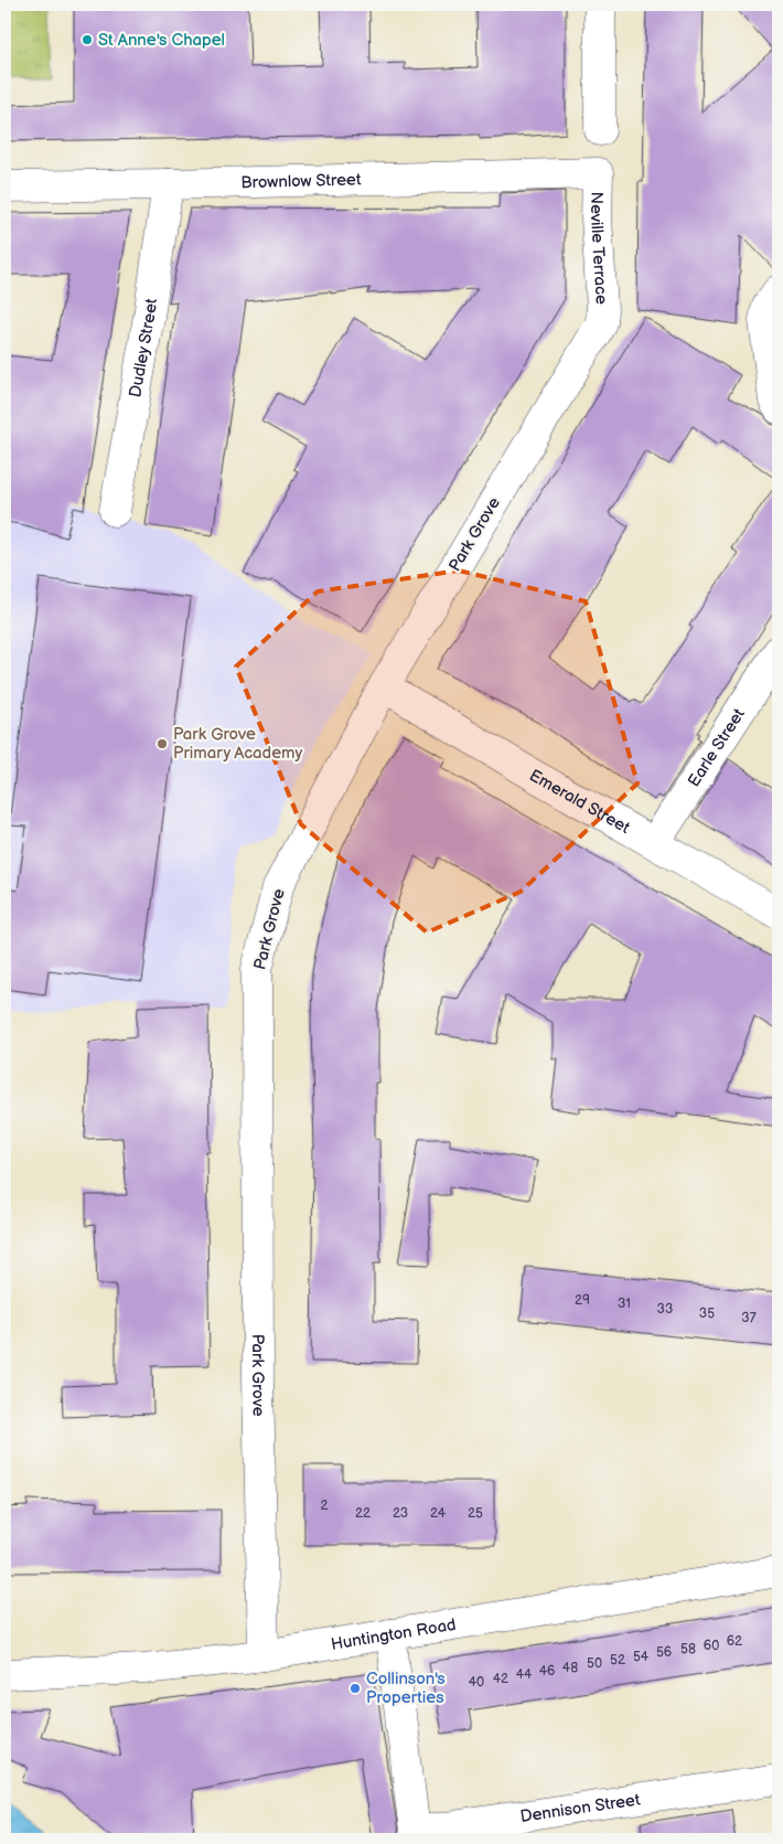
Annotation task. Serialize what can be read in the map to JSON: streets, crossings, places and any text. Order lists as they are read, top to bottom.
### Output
{
  "streets": {
    "street": [
      "Brownlow Street",
      "Neville Terrace",
      "Dudley Street",
      "Park Grove",
      "Earle Street",
      "Emerald Street",
      "Huntington Road",
      "Dennison Street"
    ]
  },
  "crossings": [
    ["Brownlow Street", "Neville Terrace"],
    ["Brownlow Street", "Dudley Street"],
    ["Neville Terrace", "Park Grove"],
    ["Park Grove", "Emerald Street"],
    ["Park Grove", "Huntington Road"],
    ["Earle Street", "Emerald Street"],
    ["Huntington Road", "Dennison Street"]
  ],
  "places": ["St Anne's Chapel", "Park Grove Primary Academy", "Collinson's Properties"],
  "house_numbers": [
    "29",
    "31",
    "33",
    "35",
    "37",
    "2",
    "22",
    "23",
    "24",
    "25",
    "62",
    "60",
    "58",
    "56",
    "54",
    "52",
    "50",
    "48",
    "46",
    "44",
    "42",
    "40"
  ]
}
